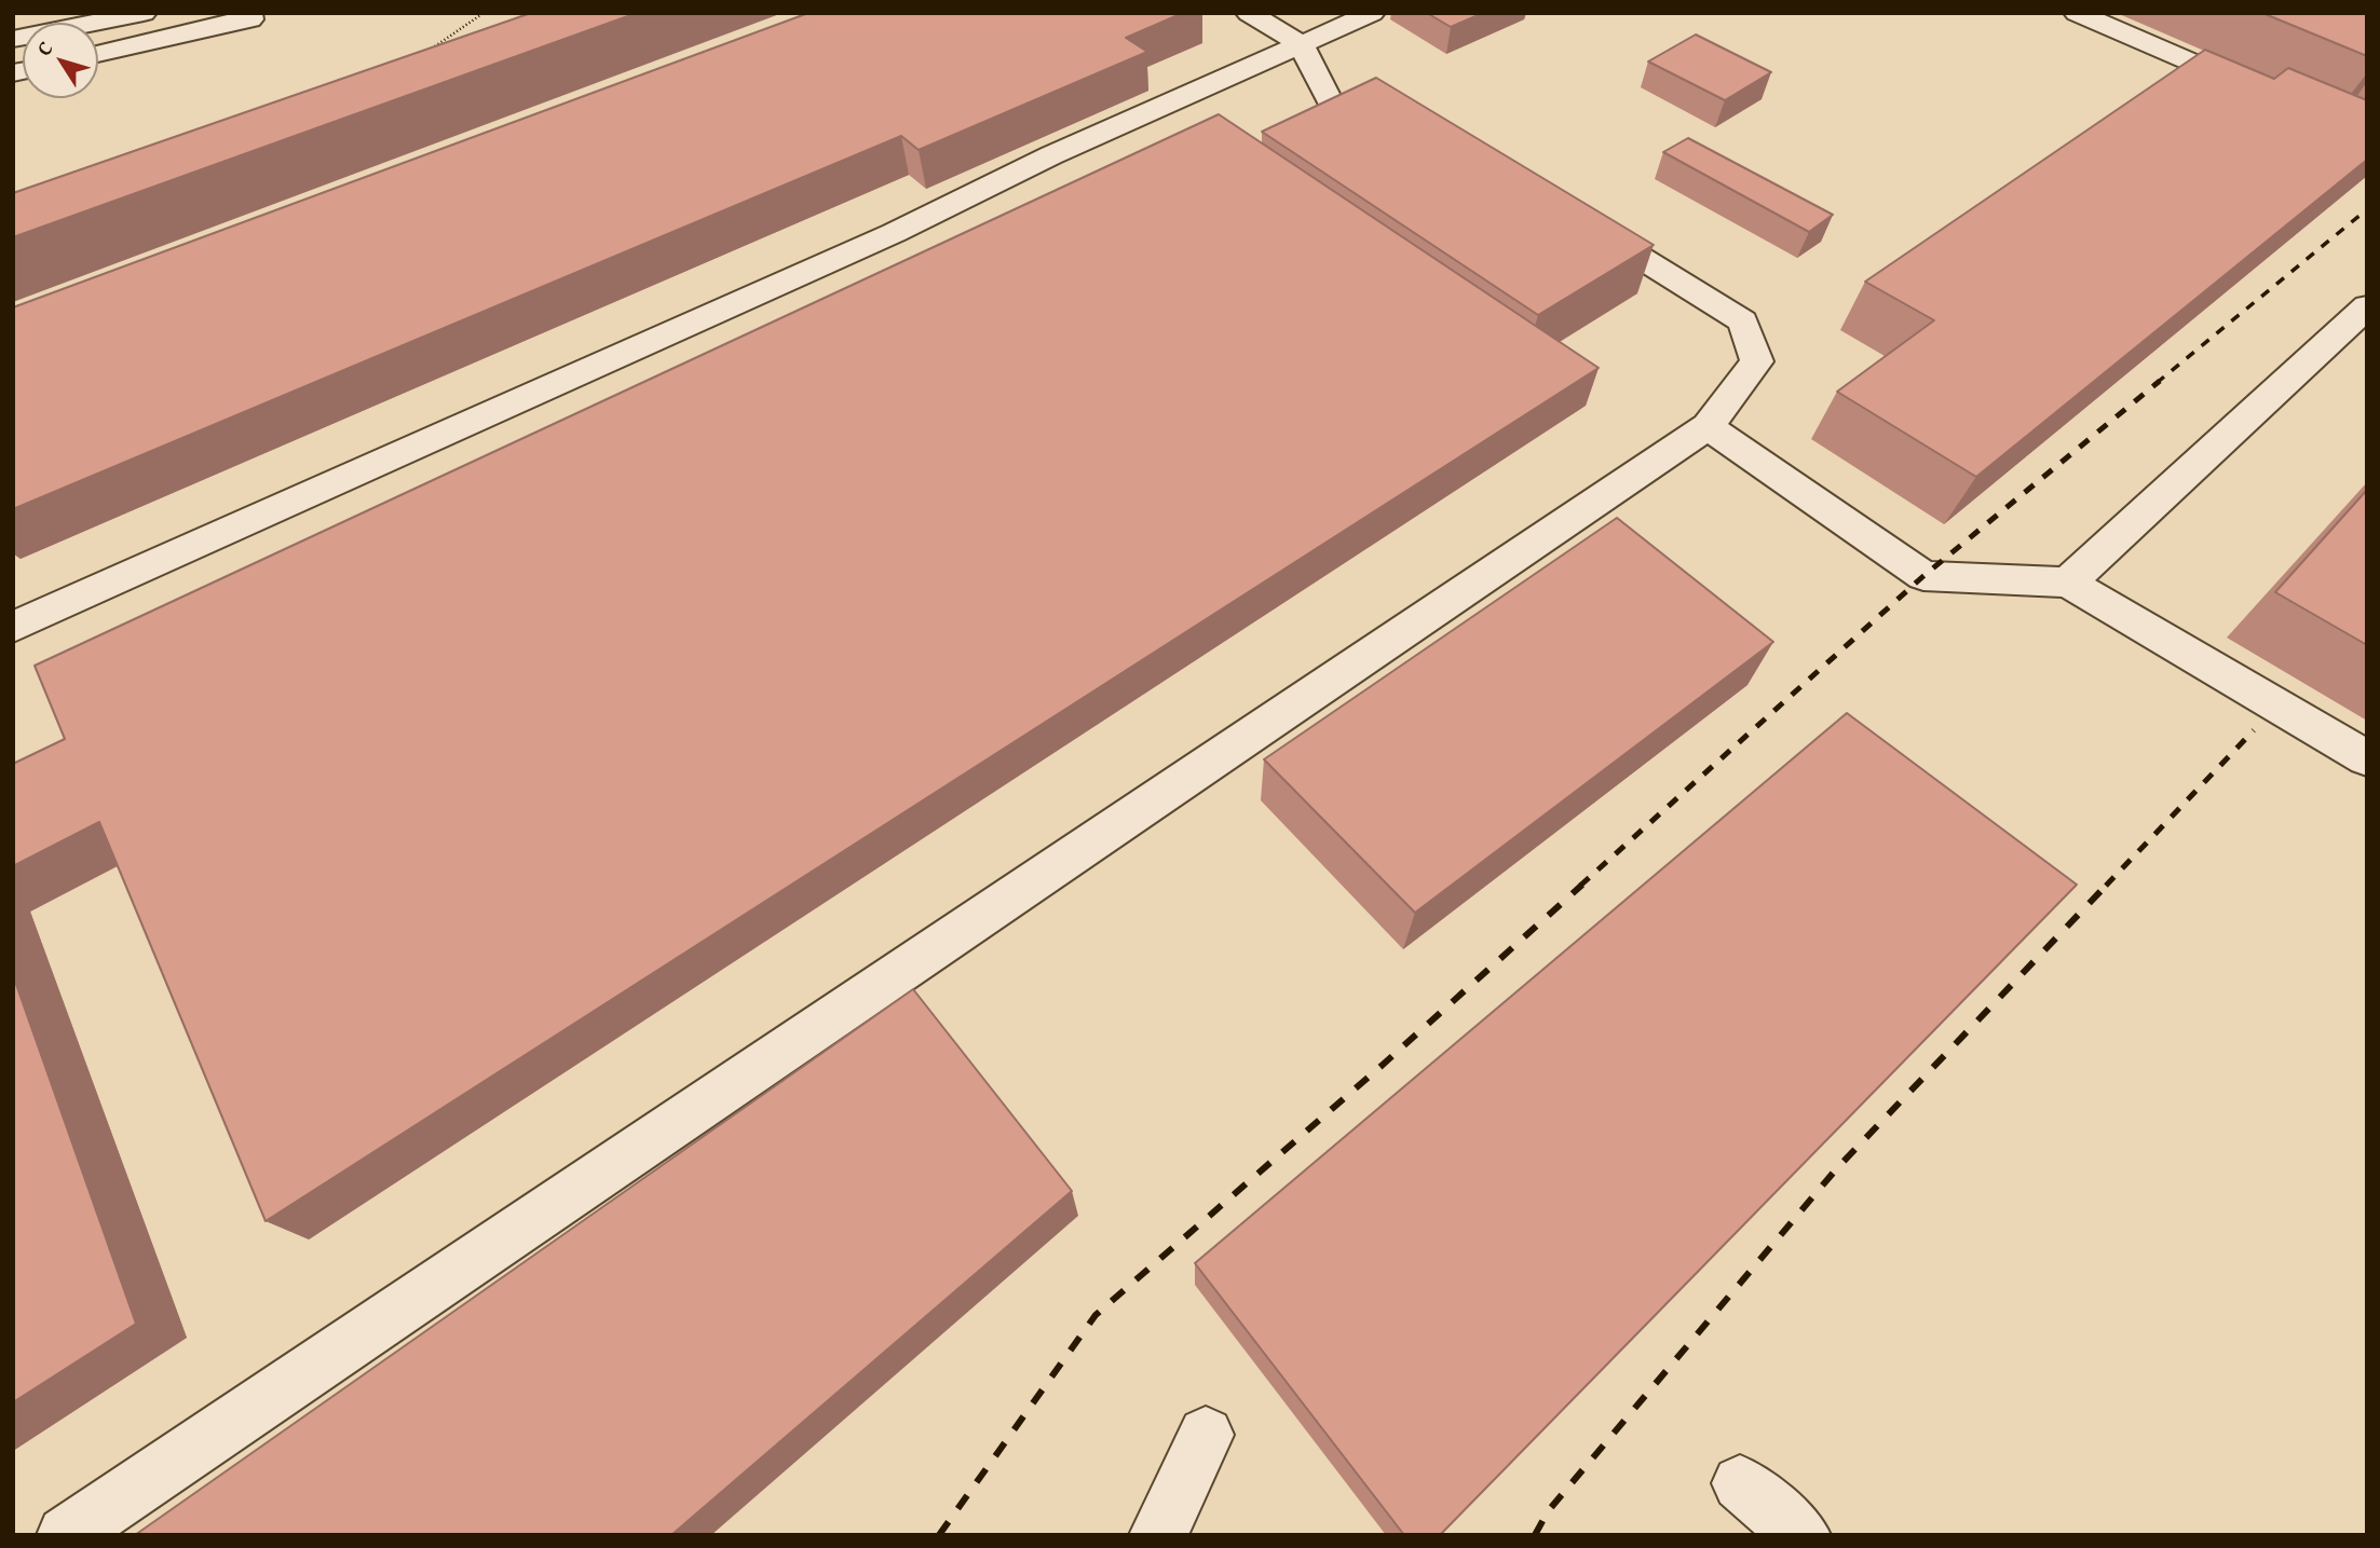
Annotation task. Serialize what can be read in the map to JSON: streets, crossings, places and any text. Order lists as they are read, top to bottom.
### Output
{
  "north": "top left"
}
